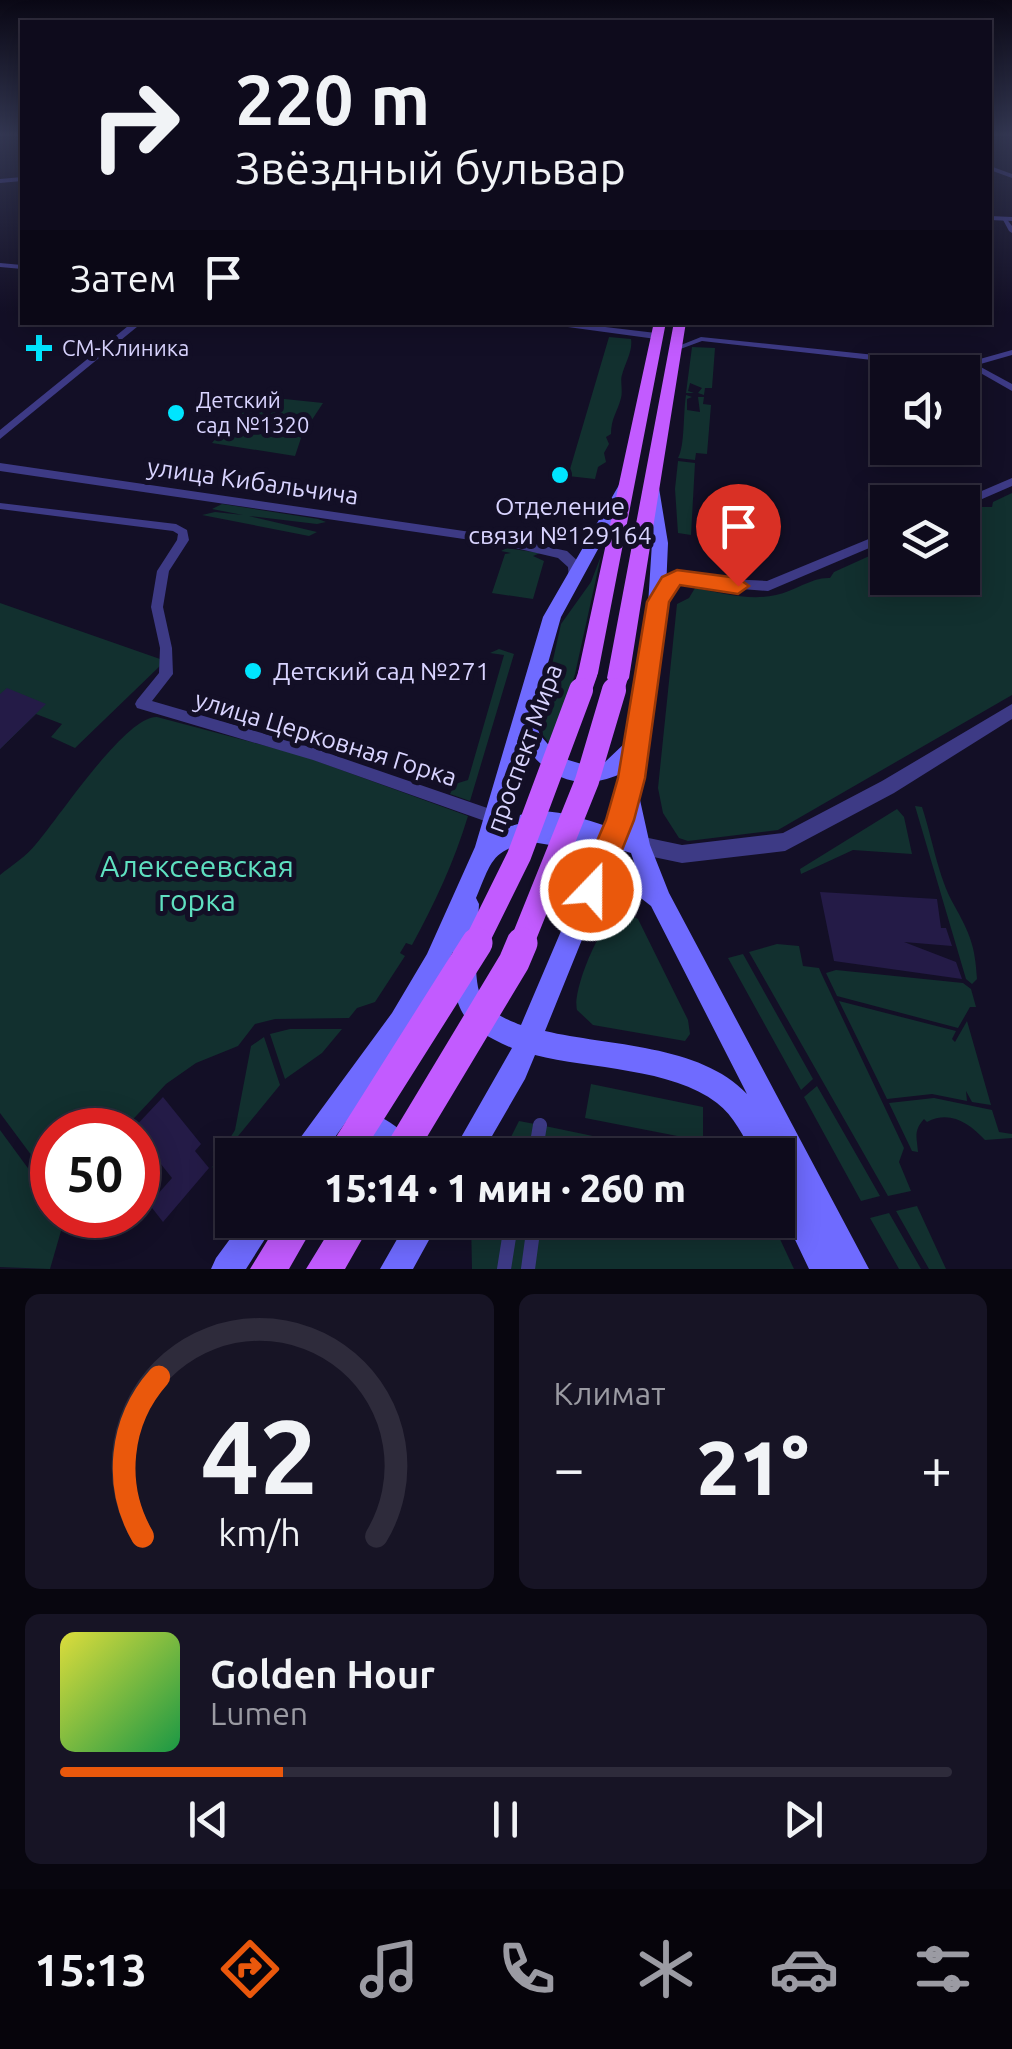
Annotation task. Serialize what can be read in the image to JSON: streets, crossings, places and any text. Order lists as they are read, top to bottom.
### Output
{
  "streets": {
    "main road": ["проспект Мира"],
    "street": ["улица Кибальчича", "улица Церковная Горка"]
  },
  "parks": ["Алексеевская горка"],
  "places": {
    "health": ["СМ-Клиника"],
    "other": ["Детский сад №1320", "Отделение связи №129164", "Детский сад №271"]
  },
  "page": {
    "turn": ["220 m", "Звёздный бульвар"],
    "then": "Затем",
    "limit": "50",
    "trip": "15:14 · 1 мин · 260 m",
    "tile": "Климат",
    "heat": ["−", "21°", "+"],
    "song": ["Golden Hour", "Lumen"],
    "tabs": "15:13",
    "gauge": ["42", "km/h"]
  }
}
